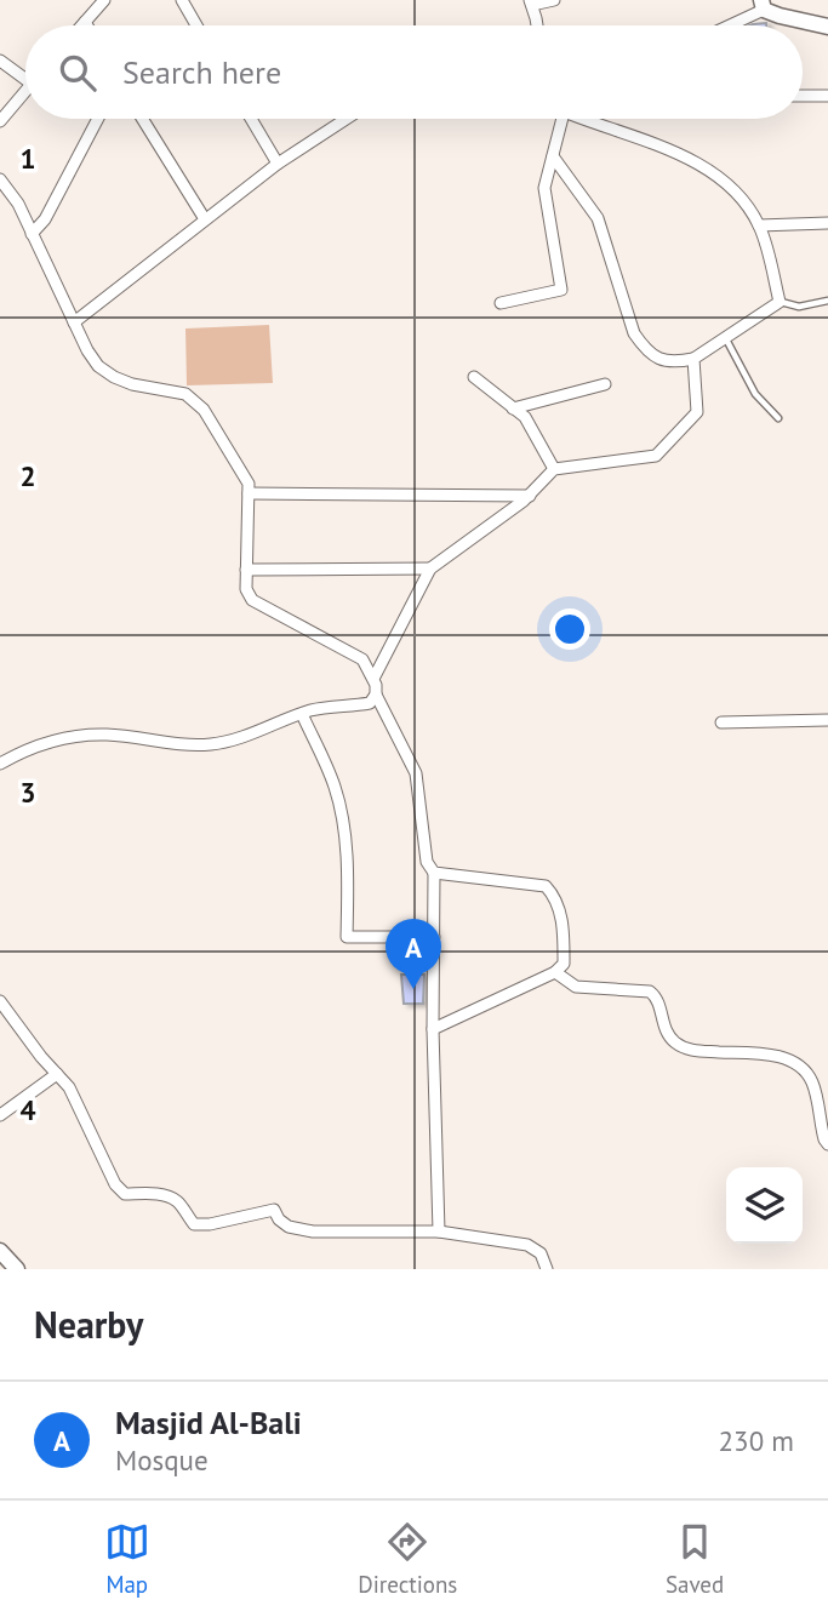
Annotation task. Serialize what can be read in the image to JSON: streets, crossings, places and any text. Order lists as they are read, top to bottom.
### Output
{
  "page": {
    "search": "Search here",
    "pins": "A",
    "heading": "Nearby",
    "list": [
      {
        "mark": "A",
        "name": "Masjid Al-Bali",
        "note": "Mosque",
        "value": "230 m"
      }
    ],
    "nav": ["Map", "Directions", "Saved"]
  },
  "grid": {
    "rows": [
      "1",
      "2",
      "3",
      "4"
    ]
  }
}
